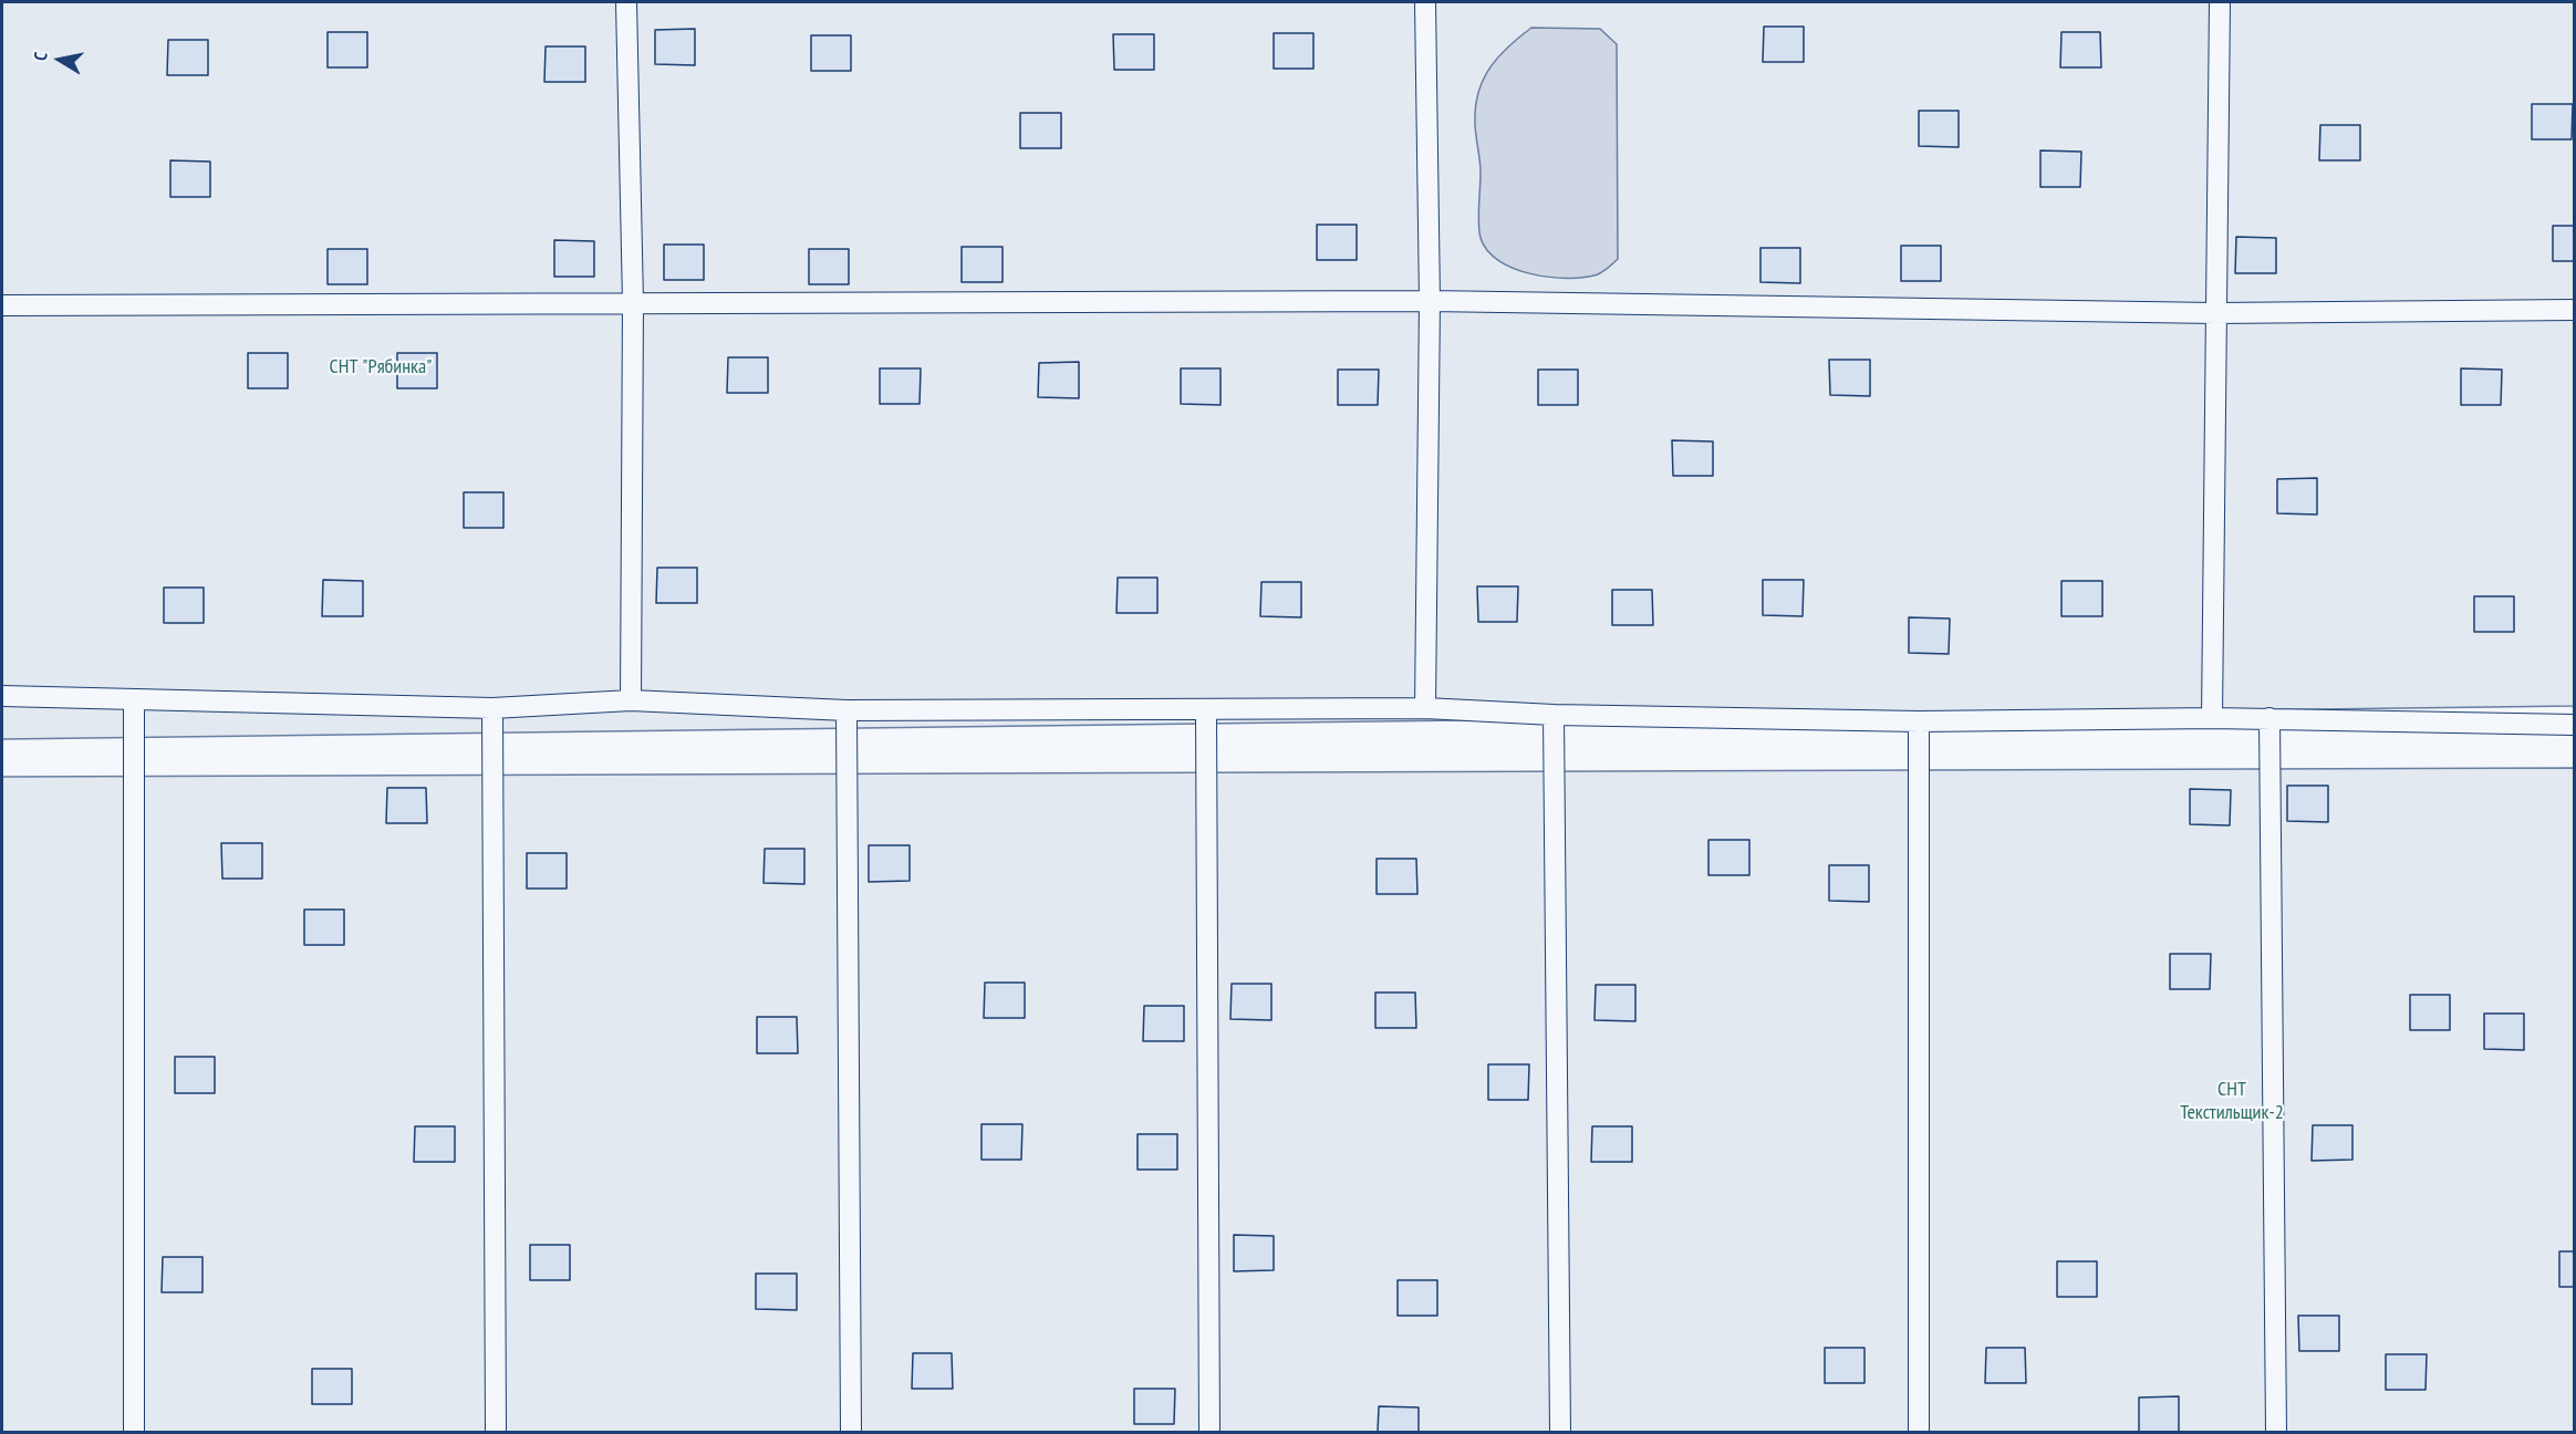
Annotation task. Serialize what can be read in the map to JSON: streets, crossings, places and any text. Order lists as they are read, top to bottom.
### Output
{
  "parks": ["СНТ \"Рябинка\"", "СНТ Текстильщик-2"],
  "north": "left"
}
